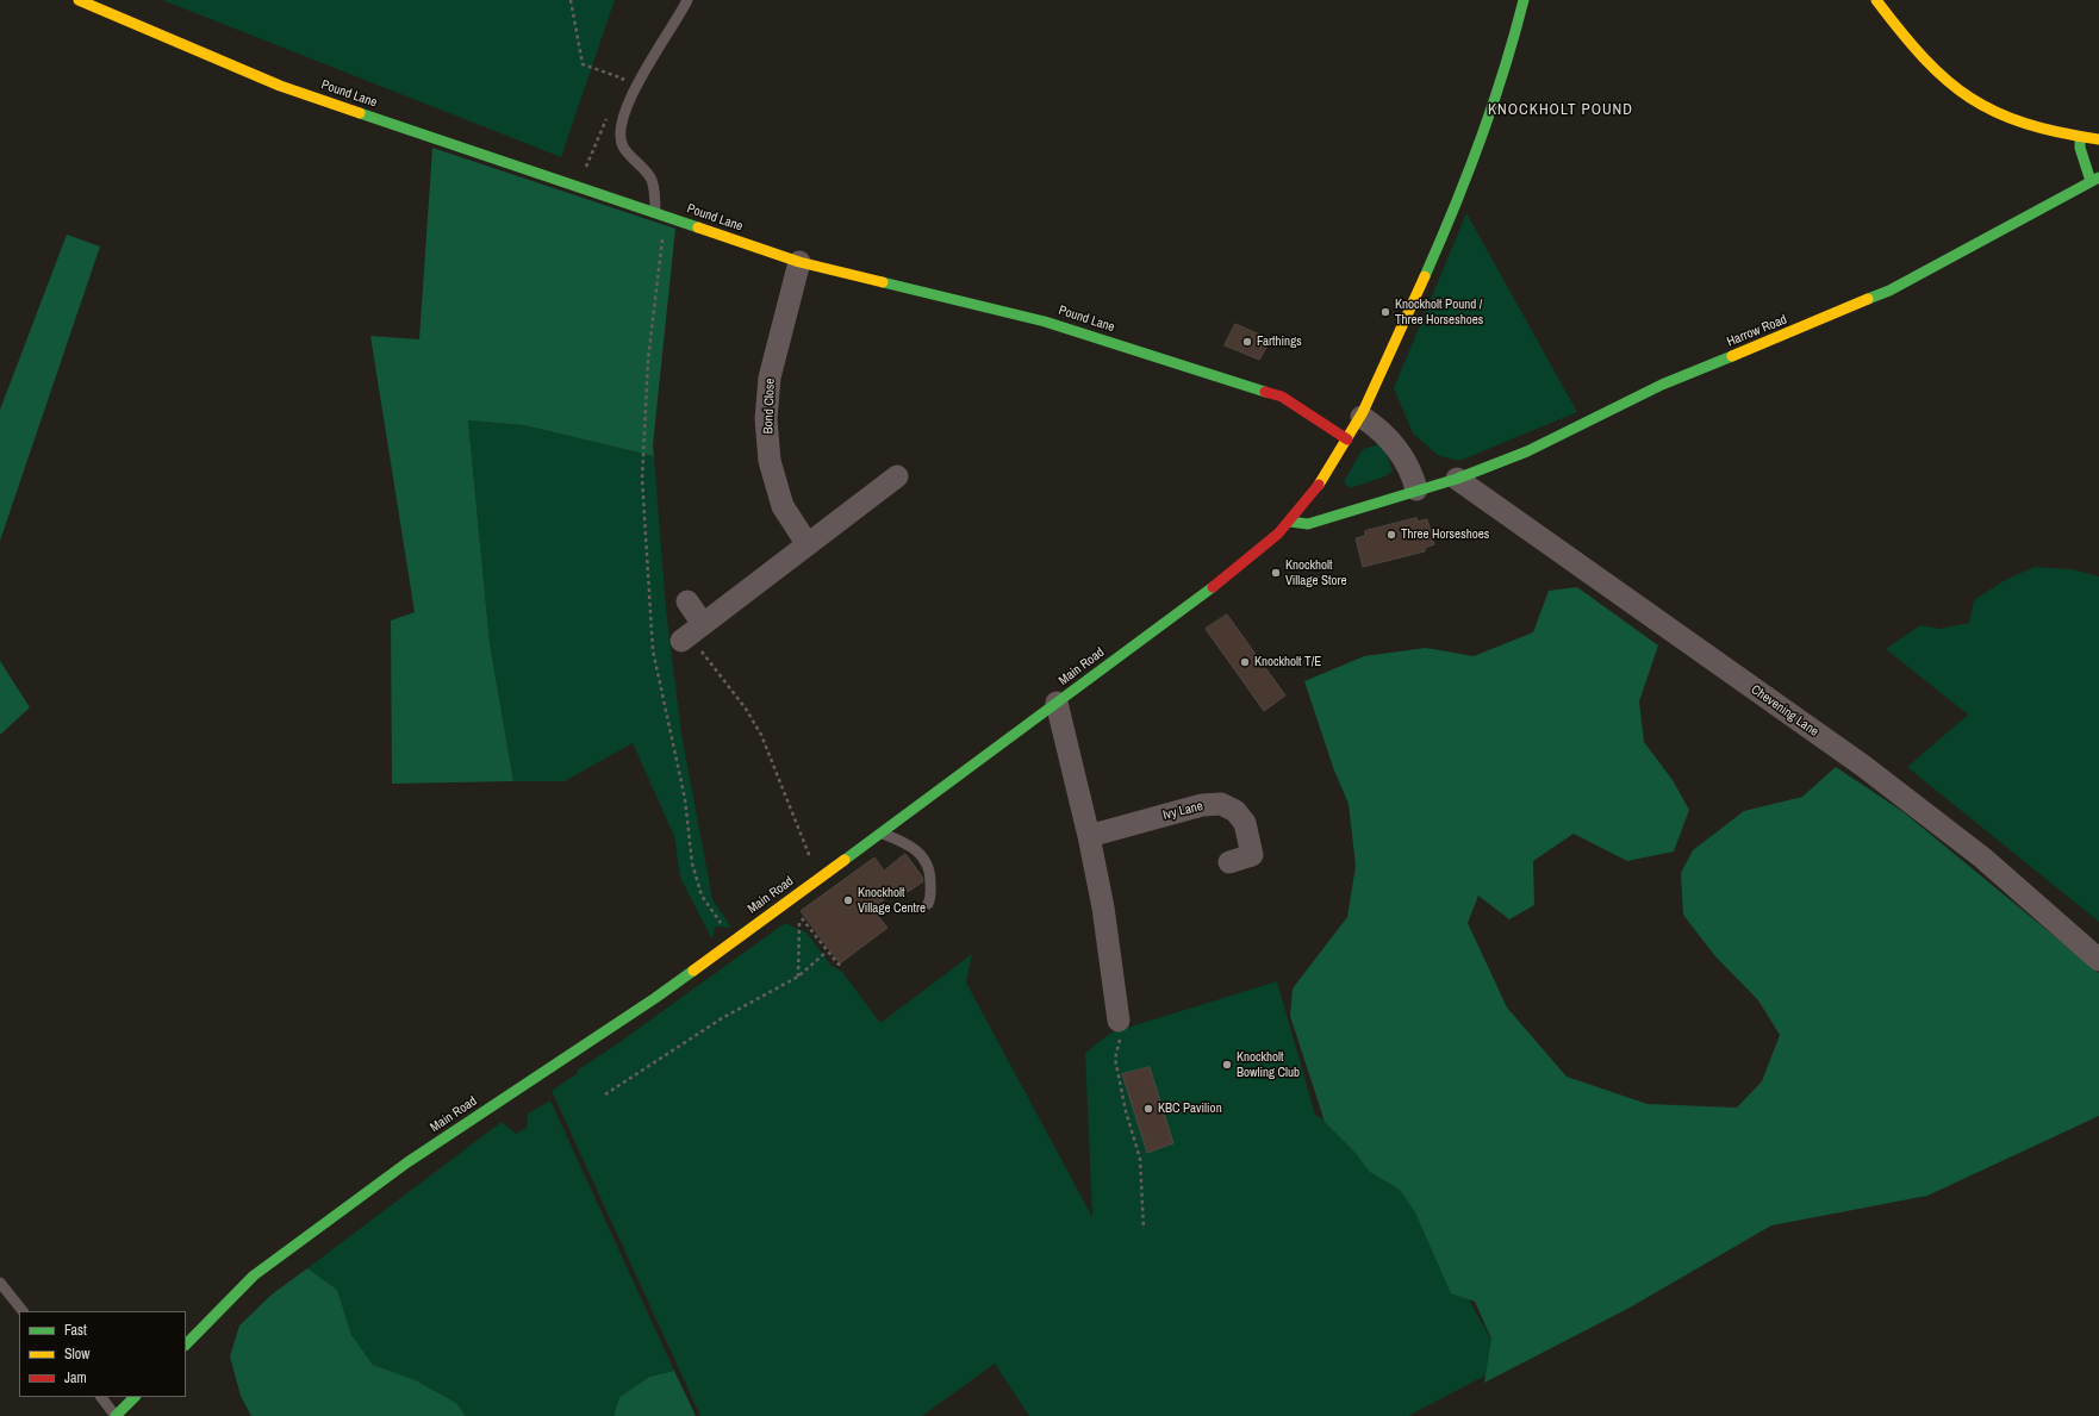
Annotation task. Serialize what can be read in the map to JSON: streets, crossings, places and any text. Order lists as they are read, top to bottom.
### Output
{
  "streets": {
    "street": [
      "Pound Lane",
      "Harrow Road",
      "Bond Close",
      "Main Road",
      "Chevening Lane",
      "Ivy Lane"
    ]
  },
  "crossings": [
    ["Pound Lane", "Bond Close"],
    ["Pound Lane", "Main Road"],
    ["Harrow Road", "Main Road"],
    ["Harrow Road", "Chevening Lane"]
  ],
  "districts": ["KNOCKHOLT POUND"],
  "places": [
    "Knockholt Pound / Three Horseshoes",
    "Farthings",
    "Three Horseshoes",
    "Knockholt Village Store",
    "Knockholt T/E",
    "Knockholt Village Centre",
    "Knockholt Bowling Club",
    "KBC Pavilion"
  ],
  "legend": ["Fast", "Slow", "Jam"]
}
